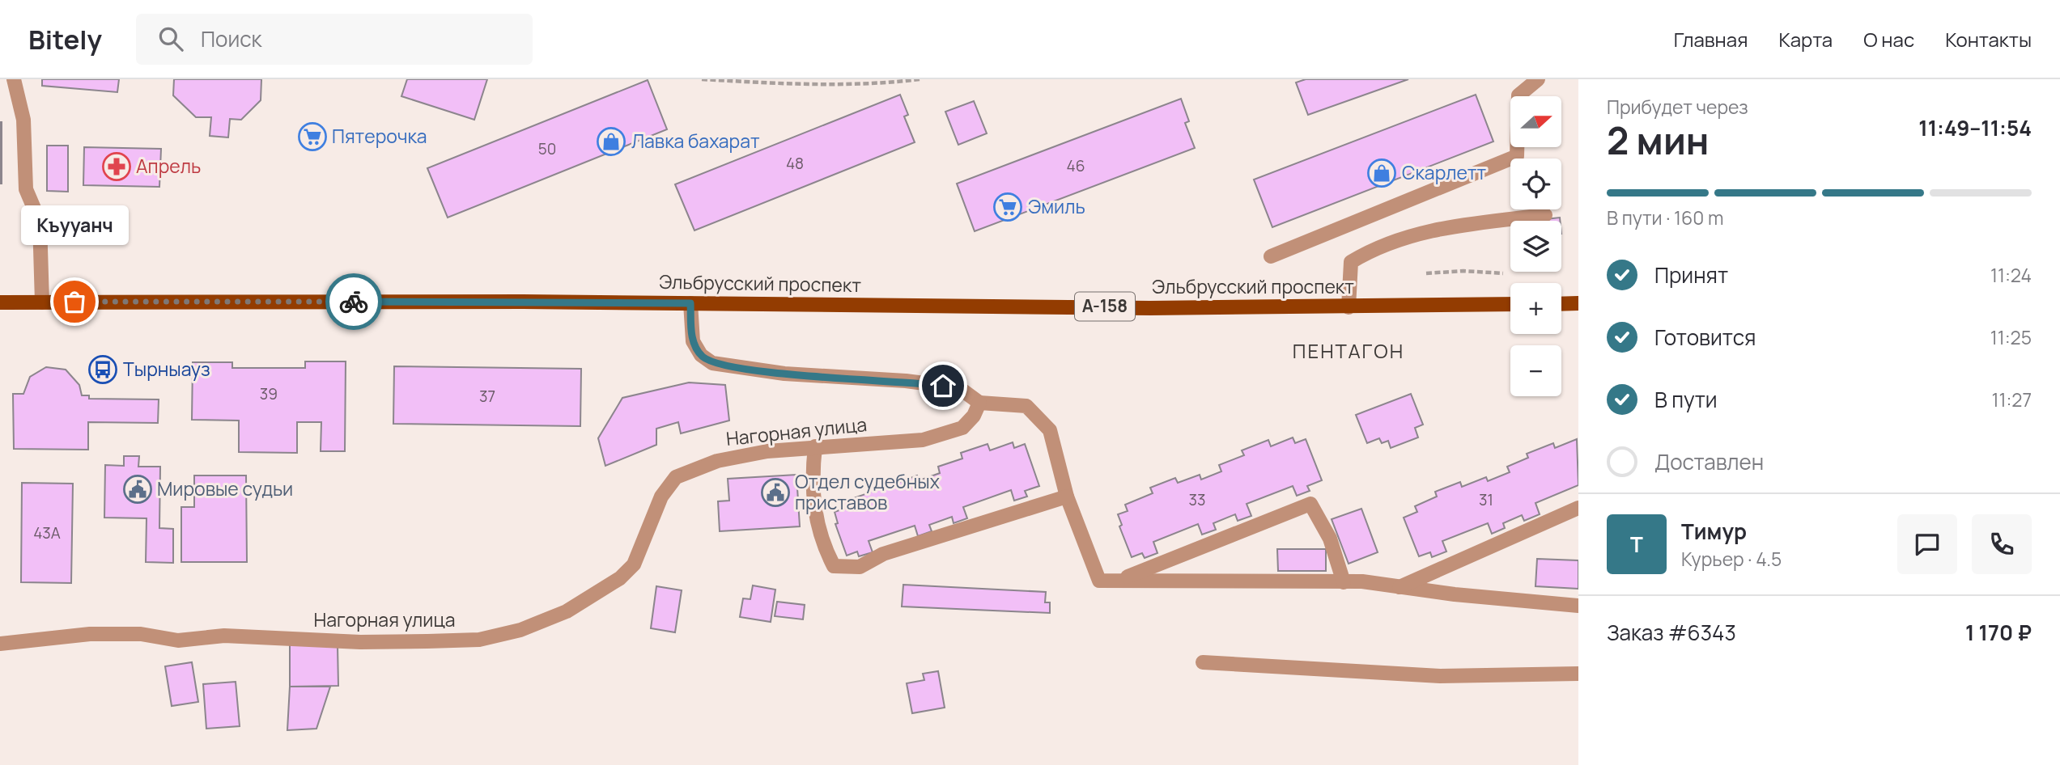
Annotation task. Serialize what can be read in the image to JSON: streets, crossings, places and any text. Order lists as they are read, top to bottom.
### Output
{
  "streets": {
    "main road": ["Эльбрусский проспект", "А-158"],
    "street": ["Нагорная улица"]
  },
  "districts": ["ПЕНТАГОН"],
  "places": {
    "supermarket": ["Пятерочка", "Эмиль"],
    "shop": ["Лавка бахарат", "Скарлетт"],
    "pharmacy": ["Апрель"],
    "other": ["Къууанч"],
    "bus stop": ["Тырныауз"],
    "public building": ["Мировые судьи", "Отдел судебных приставов"]
  },
  "house_numbers": [
    "50",
    "48",
    "46",
    "39",
    "37",
    "33",
    "31",
    "43А"
  ],
  "north": "right",
  "page": {
    "header": "Bitely",
    "search": "Поиск",
    "nav": [
      "Главная",
      "Карта",
      "О нас",
      "Контакты"
    ],
    "heading": ["2 мин", "Прибудет через", "11:49–11:54"],
    "panel": [
      "Тимур",
      "Курьер · 4.5",
      "Заказ #6343",
      "1 170 ₽"
    ],
    "map_buttons": ["+", "−"],
    "bar": "В пути · 160 m",
    "bubble": "Къууанч",
    "list": [
      ["Принят", "11:24"],
      ["Готовится", "11:25"],
      ["В пути", "11:27"],
      "Доставлен"
    ],
    "round": "Т"
  }
}
